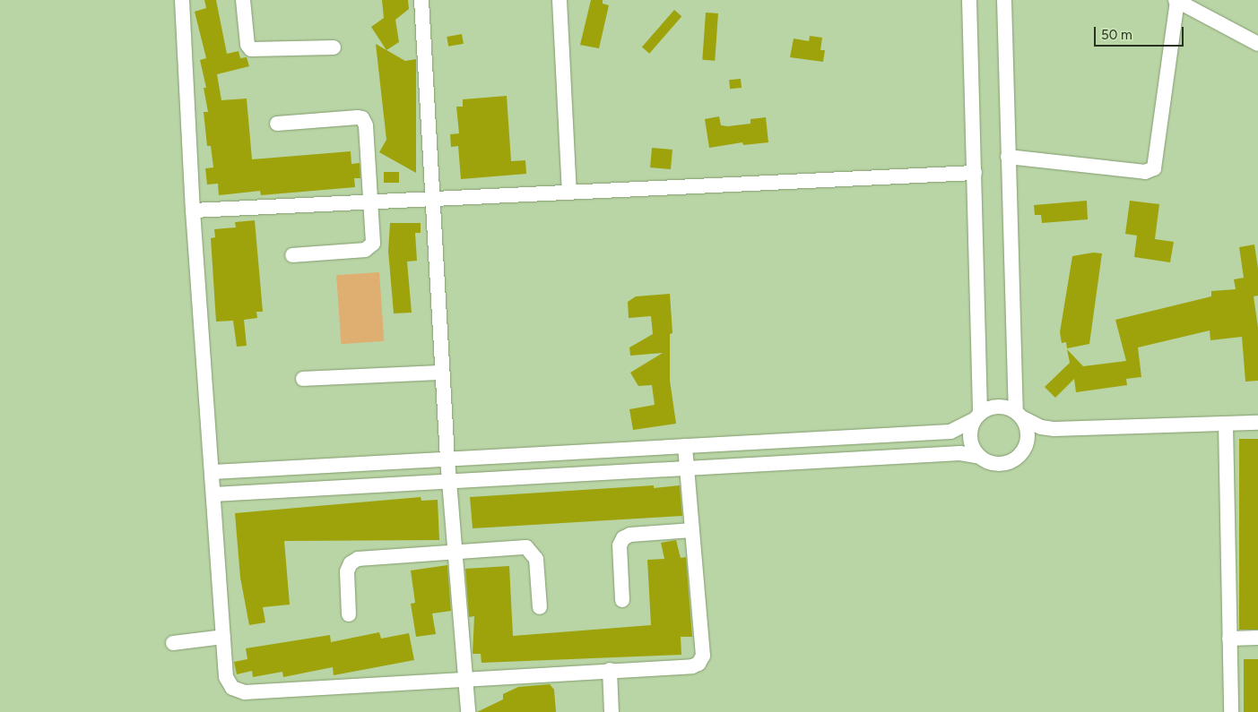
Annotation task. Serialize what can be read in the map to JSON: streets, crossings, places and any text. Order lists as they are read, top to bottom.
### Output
{
  "scale_bar": "50 m"
}
